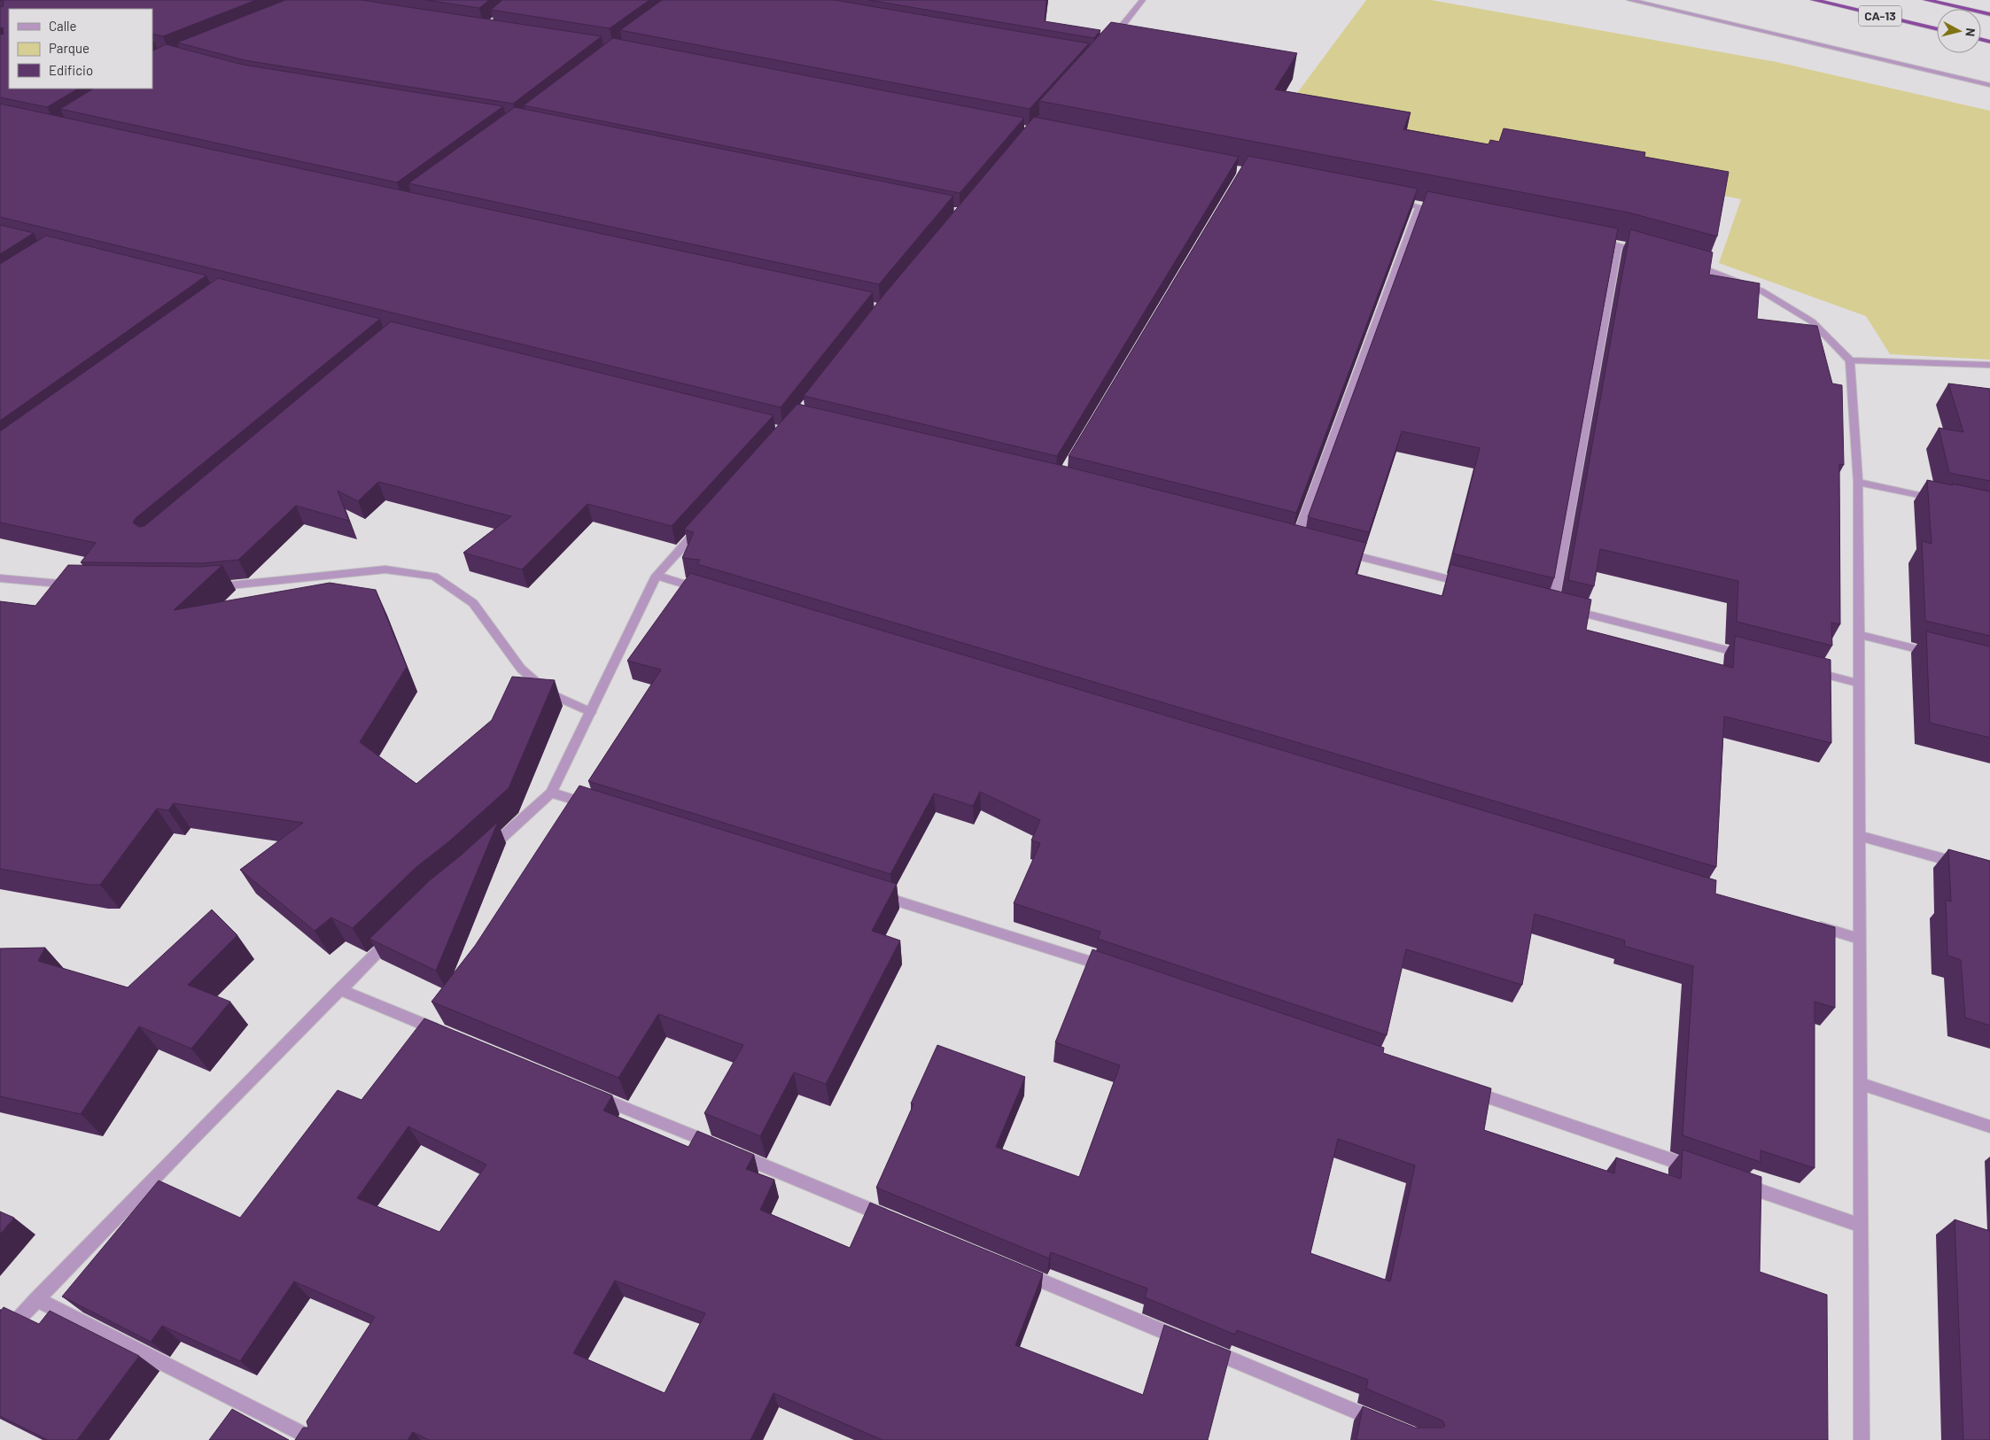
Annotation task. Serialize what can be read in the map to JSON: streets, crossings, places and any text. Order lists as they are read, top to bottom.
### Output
{
  "streets": {
    "highway": ["CA-13"]
  },
  "legend": ["Calle", "Parque", "Edificio"],
  "north": "right"
}
